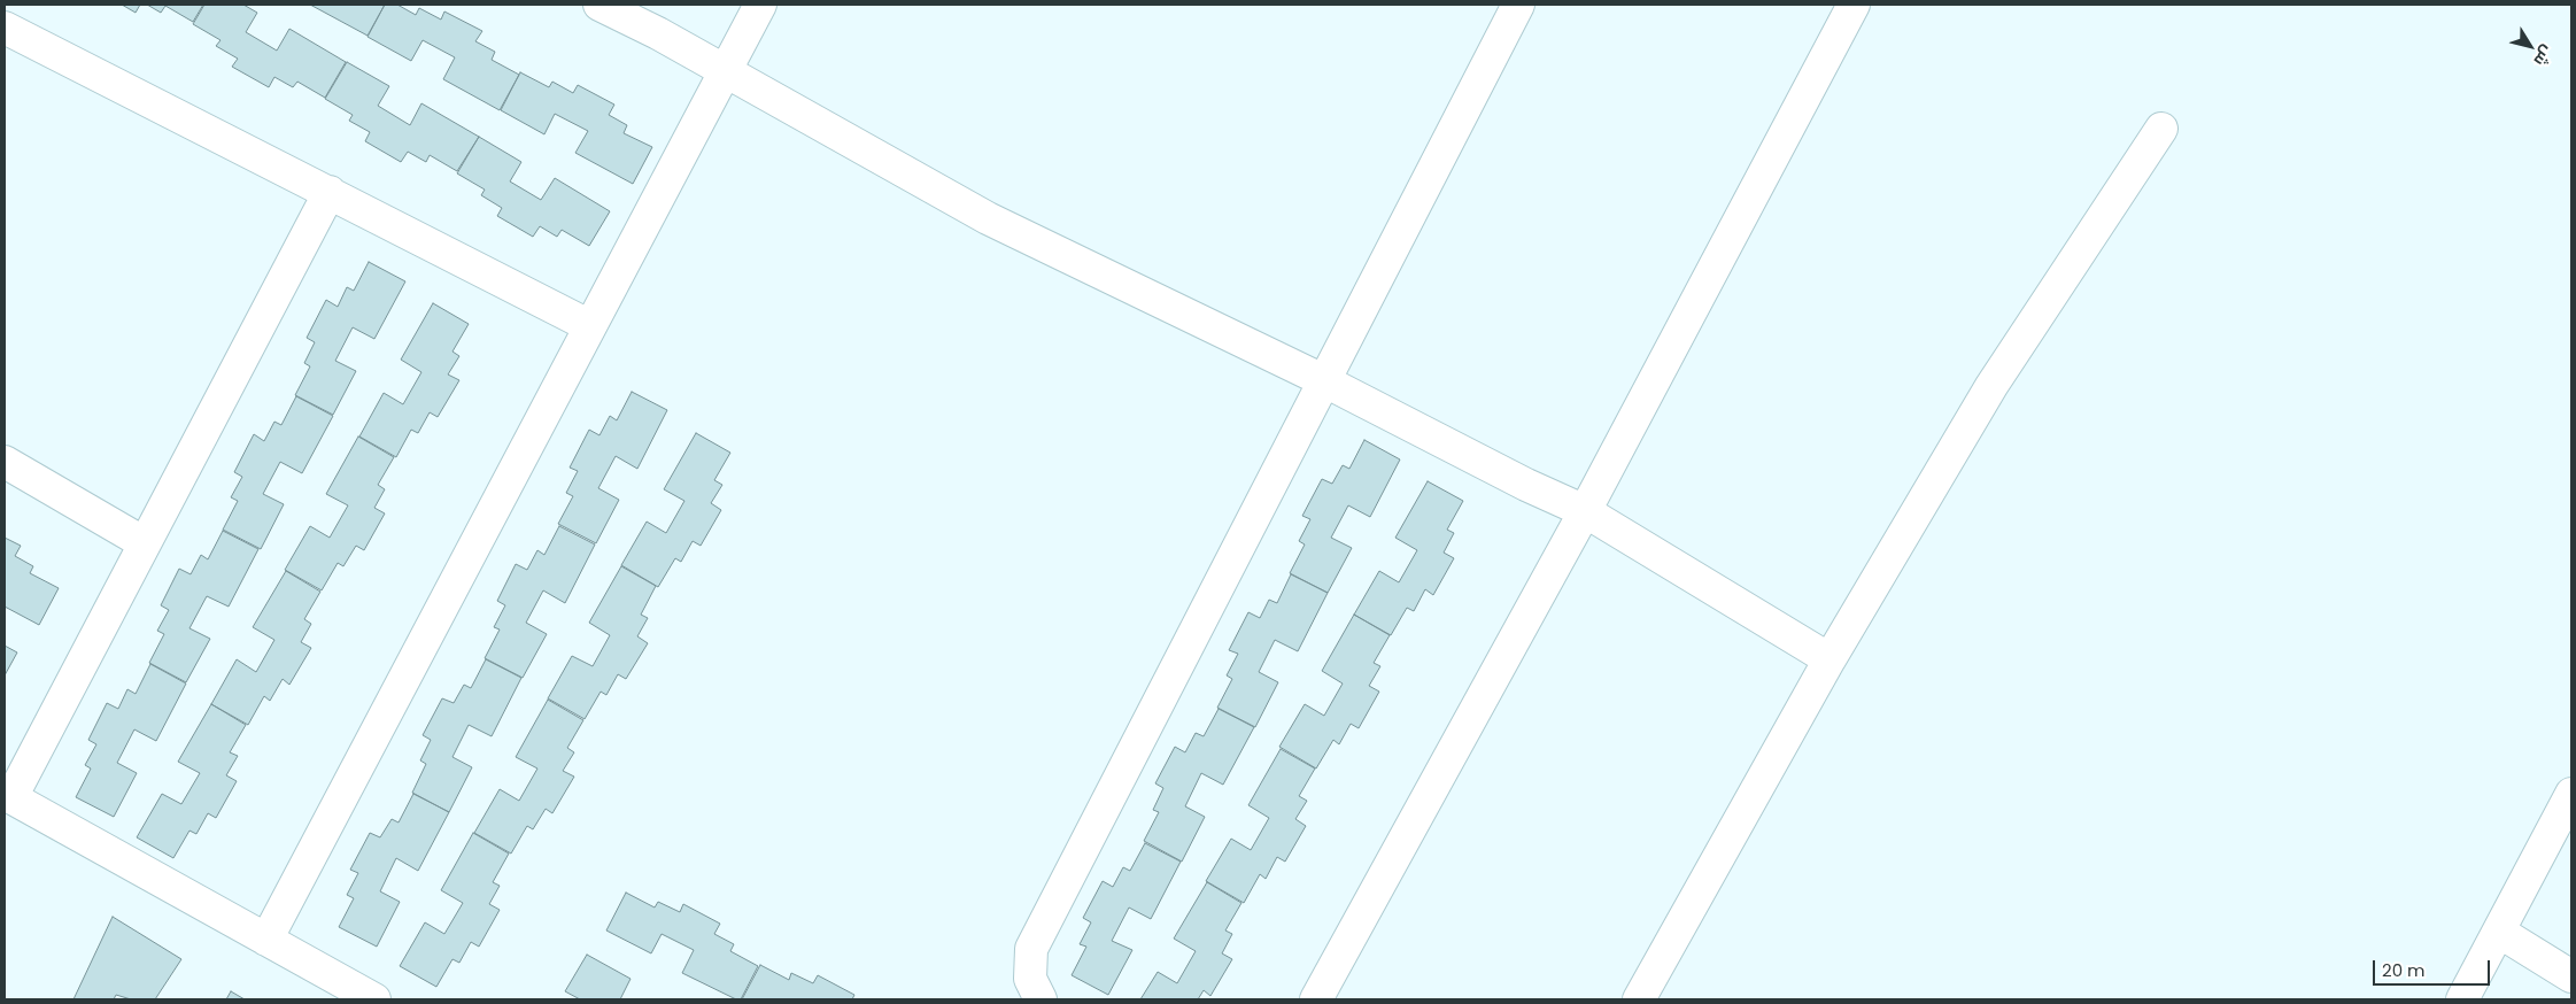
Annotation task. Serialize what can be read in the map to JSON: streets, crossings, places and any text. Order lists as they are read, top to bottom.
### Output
{
  "scale_bar": "20 m",
  "north": "bottom right"
}
